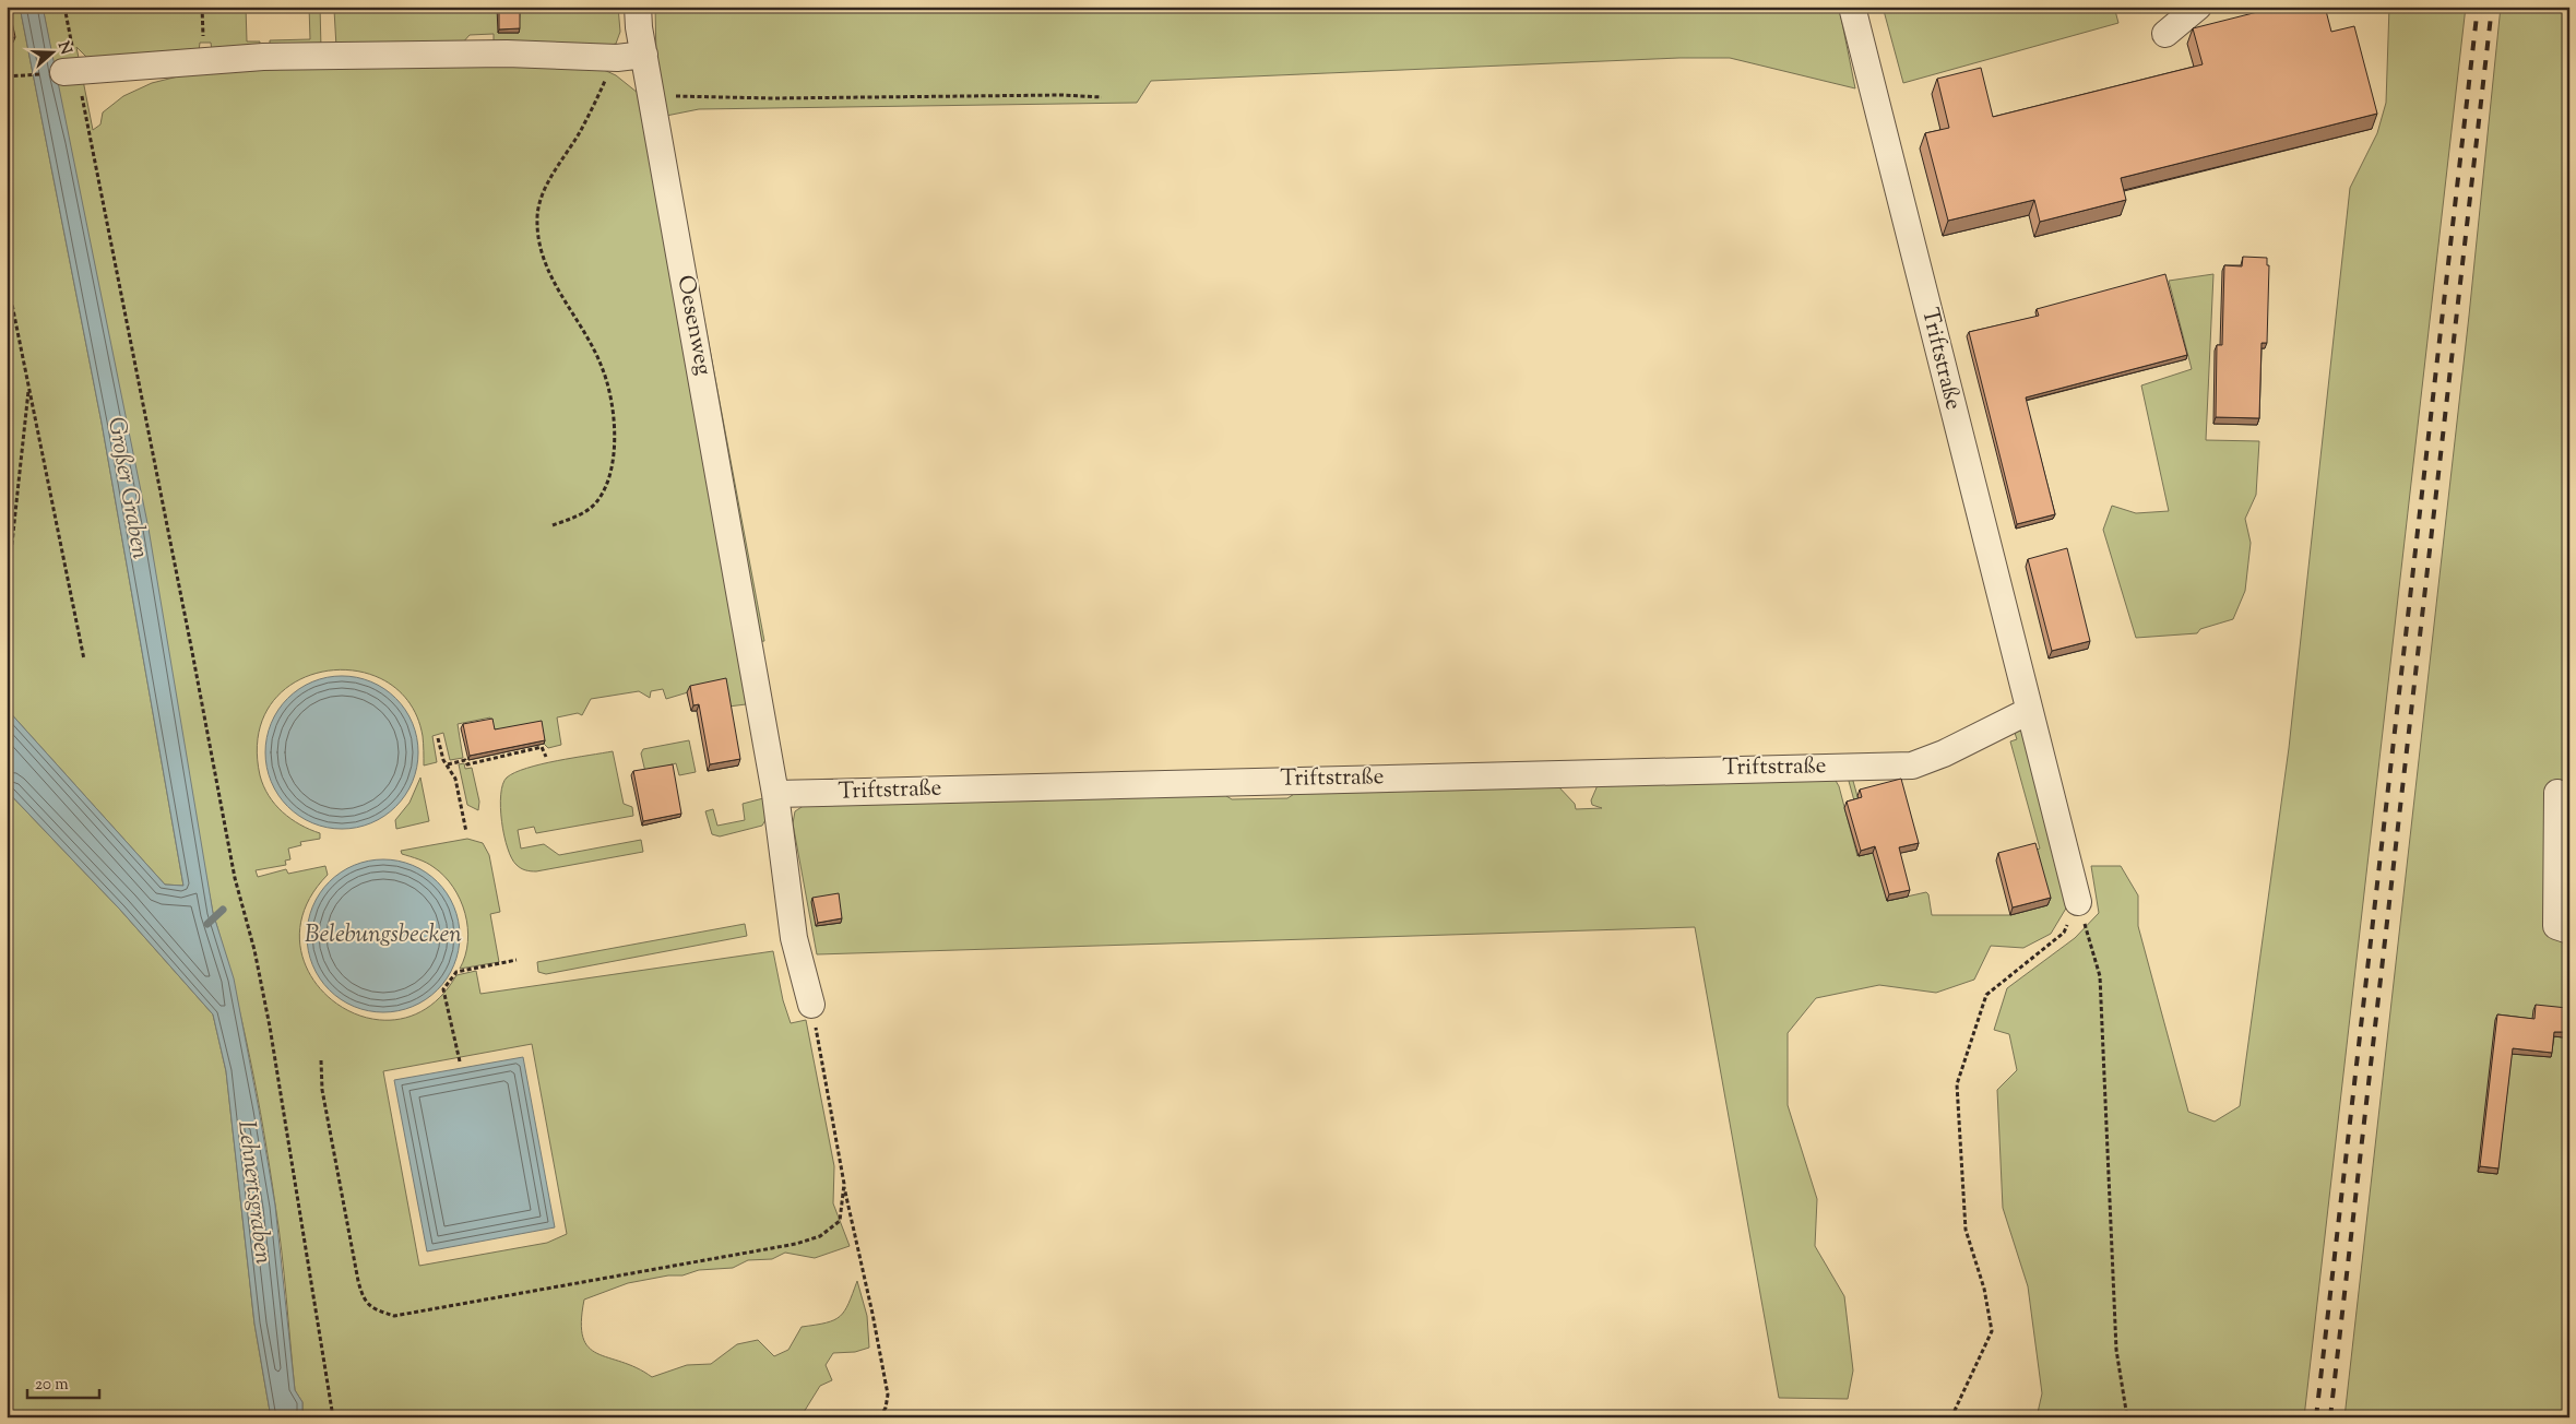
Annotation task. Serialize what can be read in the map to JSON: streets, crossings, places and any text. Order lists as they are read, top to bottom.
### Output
{
  "streets": {
    "street": ["Oesenweg", "Triftstraße"]
  },
  "crossings": [
    ["Oesenweg", "Triftstraße"]
  ],
  "water": ["Großer Graben", "Belebungsbecken", "Lehnertsgraben"],
  "scale_bar": "20 m",
  "north": "right"
}
